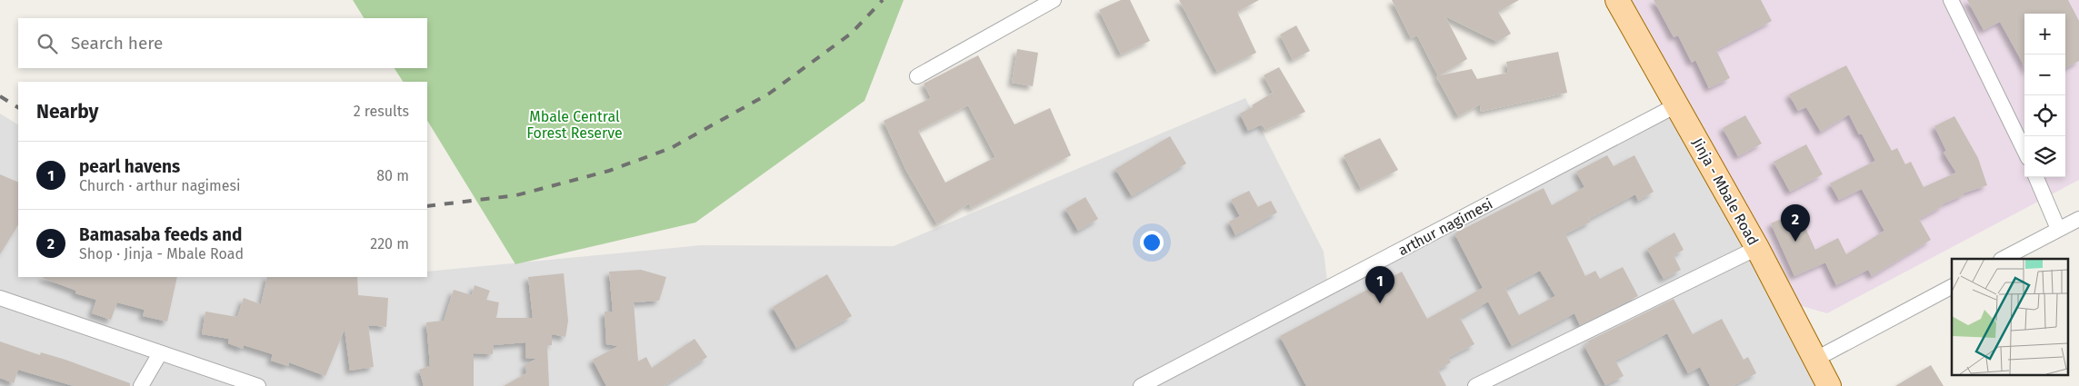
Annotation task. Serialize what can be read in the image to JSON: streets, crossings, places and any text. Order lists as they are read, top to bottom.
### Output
{
  "streets": {
    "main road": ["Jinja - Mbale Road"],
    "street": ["arthur nagimesi"]
  },
  "crossings": [
    ["Jinja - Mbale Road", "arthur nagimesi"]
  ],
  "parks": ["Mbale Central Forest Reserve"],
  "page": {
    "map_buttons": ["+", "−"],
    "search": "Search here",
    "heading": ["Nearby", "2 results"],
    "list": [
      {
        "mark": "1",
        "name": "pearl havens",
        "note": "Church · arthur nagimesi",
        "value": "80 m"
      },
      {
        "mark": "2",
        "name": "Bamasaba feeds and",
        "note": "Shop · Jinja - Mbale Road",
        "value": "220 m"
      }
    ],
    "pins": ["2", "1"]
  }
}
